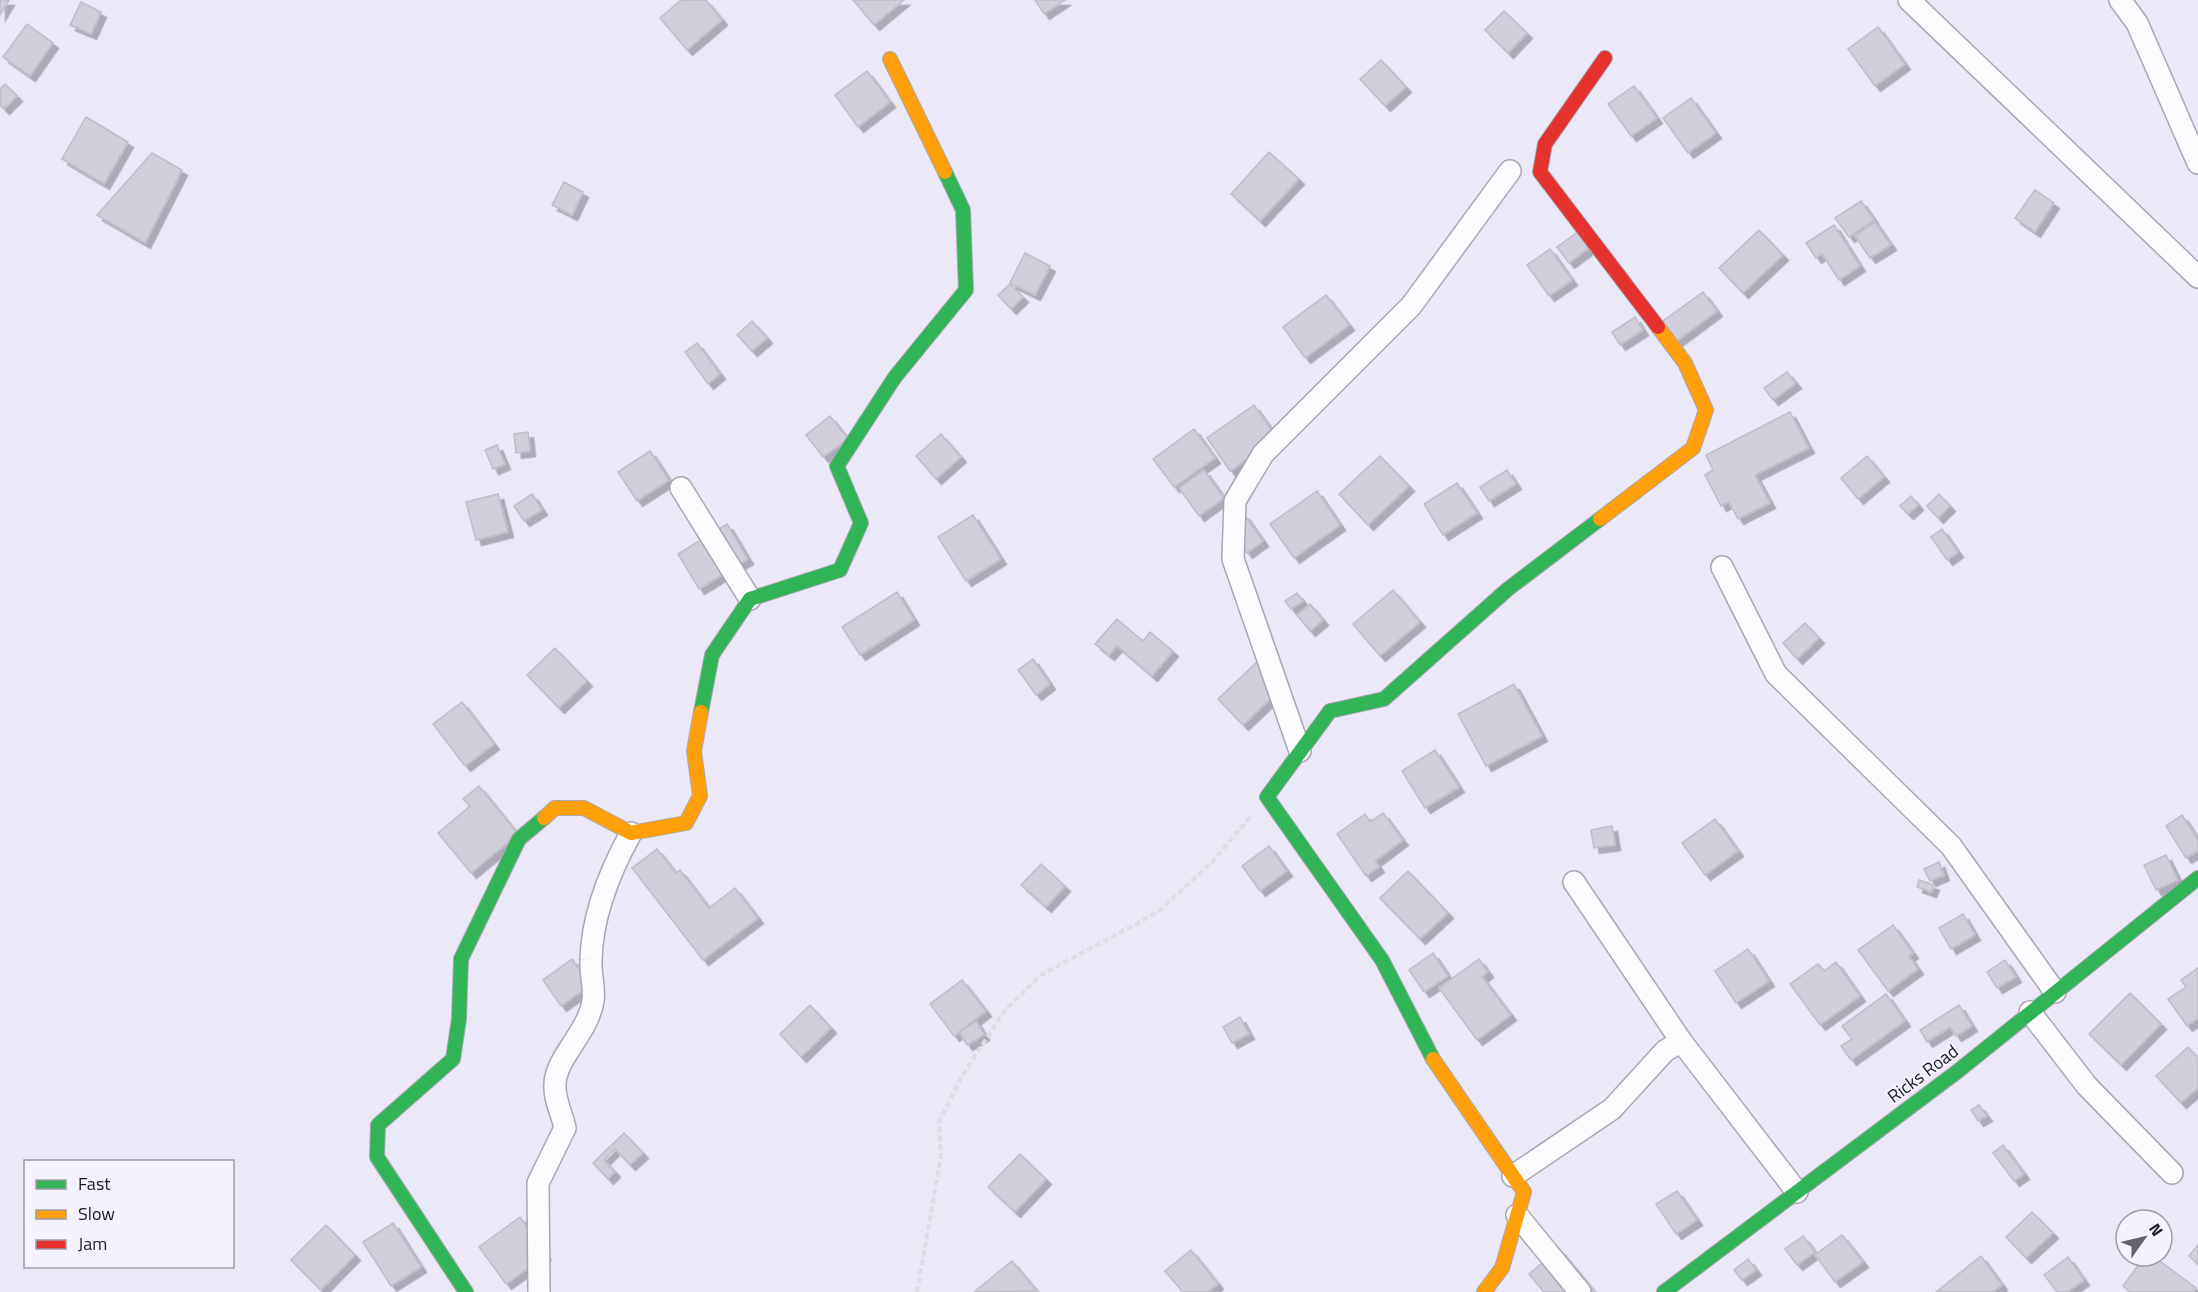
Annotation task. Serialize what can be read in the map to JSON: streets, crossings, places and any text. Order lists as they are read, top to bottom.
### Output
{
  "streets": {
    "street": ["Ricks Road"]
  },
  "legend": ["Fast", "Slow", "Jam"],
  "north": "top right"
}
